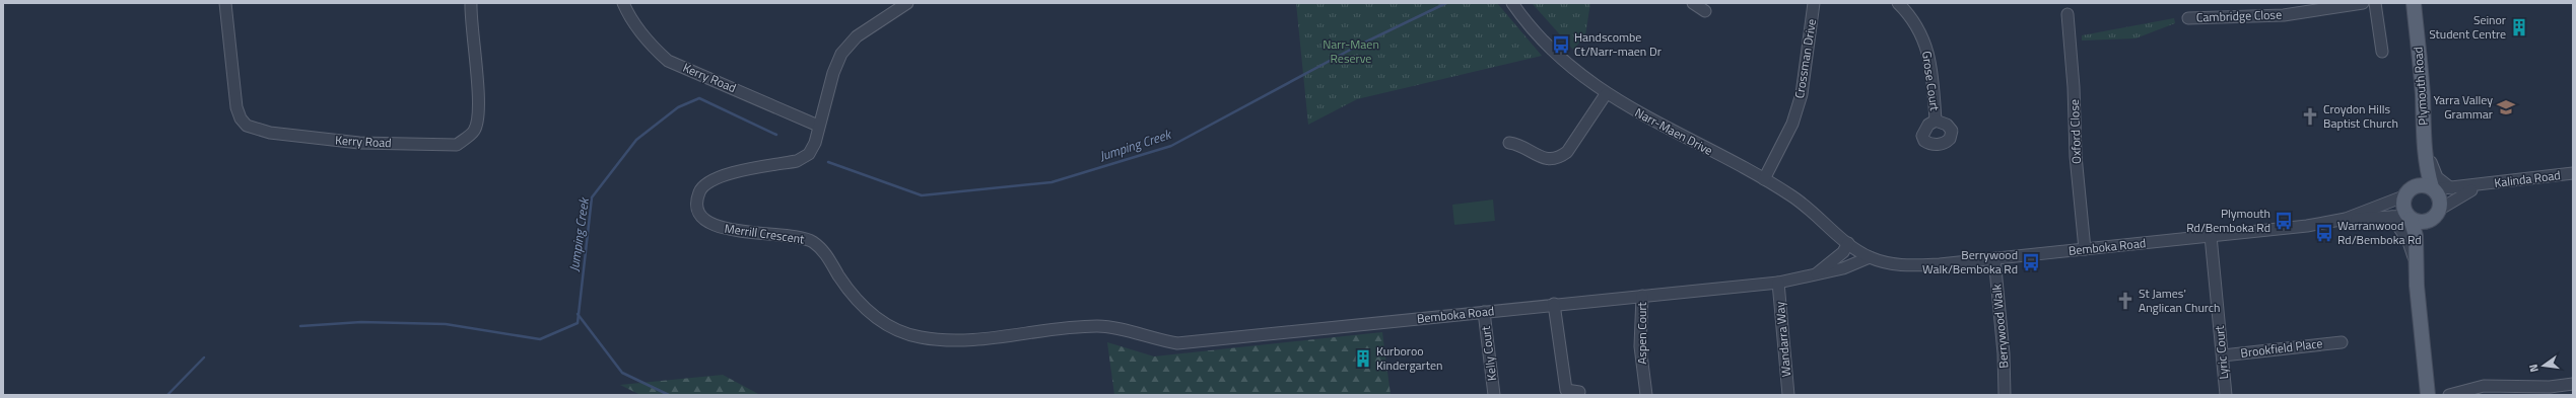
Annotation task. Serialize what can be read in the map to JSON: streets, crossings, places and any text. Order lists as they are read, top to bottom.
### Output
{
  "streets": {
    "main road": ["Plymouth Road"],
    "street": [
      "Cambridge Close",
      "Crossman Drive",
      "Kerry Road",
      "Grose Court",
      "Narr-Maen Drive",
      "Oxford Close",
      "Kalinda Road",
      "Merrill Crescent",
      "Bemboka Road",
      "Berrywood Walk",
      "Aspen Court",
      "Wandarra Way",
      "Brookfield Place",
      "Lyric Court",
      "Kelly Court"
    ]
  },
  "crossings": [
    ["Crossman Drive", "Narr-Maen Drive"],
    ["Kerry Road", "Merrill Crescent"],
    ["Plymouth Road", "Kalinda Road"],
    ["Plymouth Road", "Bemboka Road"],
    ["Narr-Maen Drive", "Bemboka Road"],
    ["Oxford Close", "Bemboka Road"],
    ["Kalinda Road", "Bemboka Road"],
    ["Merrill Crescent", "Bemboka Road"],
    ["Bemboka Road", "Berrywood Walk"],
    ["Bemboka Road", "Aspen Court"],
    ["Bemboka Road", "Wandarra Way"],
    ["Bemboka Road", "Lyric Court"],
    ["Bemboka Road", "Kelly Court"],
    ["Brookfield Place", "Lyric Court"]
  ],
  "water": ["Jumping Creek"],
  "parks": ["Narr-Maen Reserve"],
  "places": {
    "building": ["Seinor Student Centre", "Kurboroo Kindergarten"],
    "bus stop": [
      "Handscombe Ct/Narr-maen Dr",
      "Plymouth Rd/Bemboka Rd",
      "Warranwood Rd/Bemboka Rd",
      "Berrywood Walk/Bemboka Rd"
    ],
    "school or university": ["Yarra Valley Grammar"],
    "church": ["Croydon Hills Baptist Church", "St James' Anglican Church"]
  },
  "north": "left"
}
